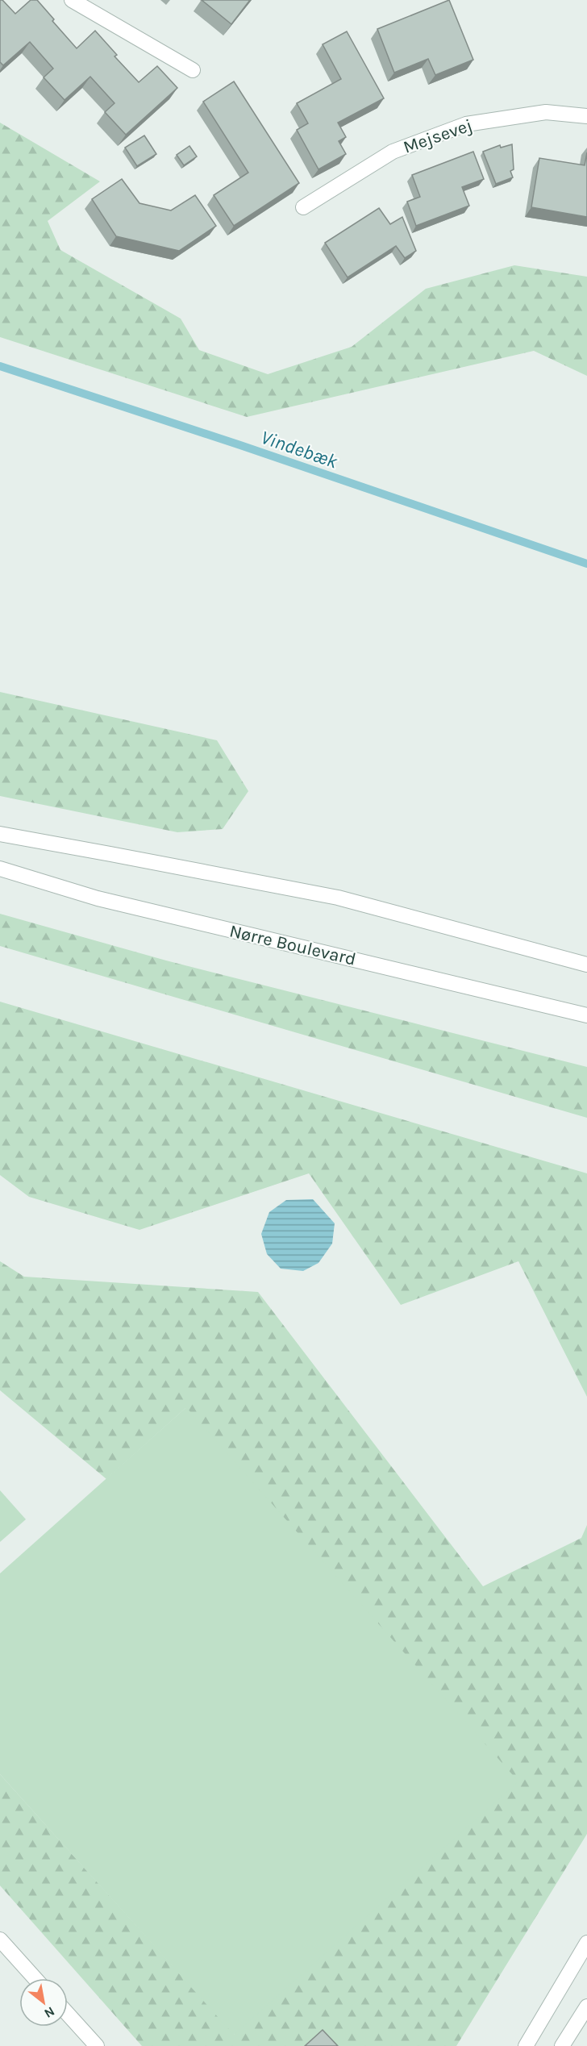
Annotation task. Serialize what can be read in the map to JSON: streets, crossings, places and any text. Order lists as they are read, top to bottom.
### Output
{
  "streets": {
    "street": ["Mejsevej", "Nørre Boulevard"]
  },
  "water": ["Vindebæk"],
  "north": "bottom right"
}
